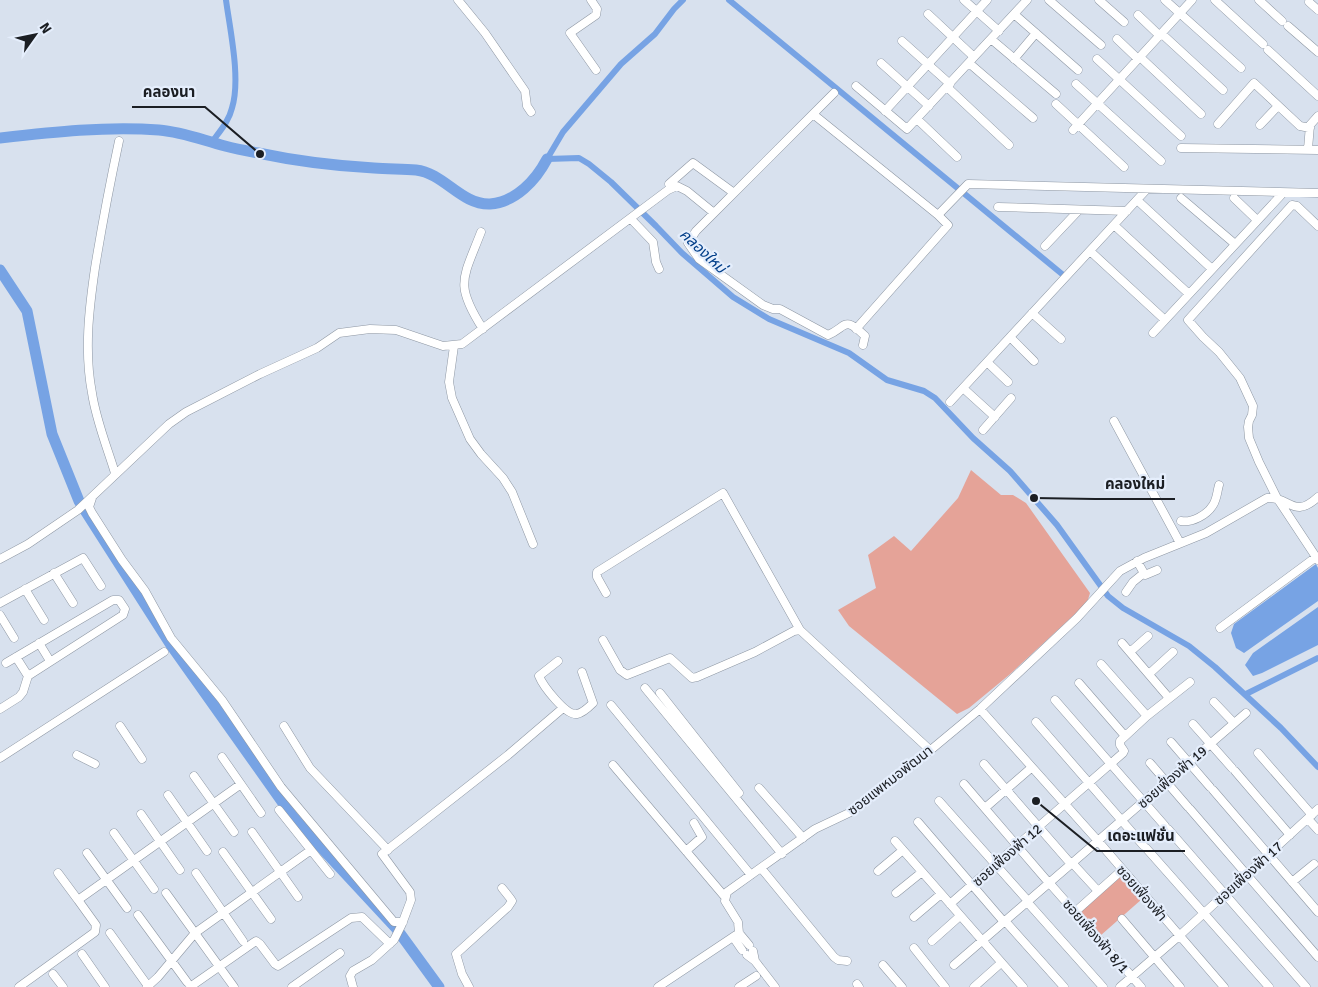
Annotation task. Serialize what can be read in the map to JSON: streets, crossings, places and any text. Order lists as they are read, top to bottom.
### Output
{
  "streets": {
    "street": [
      "ซอยเฟื่องฟ้า 19",
      "ซอยแพหมอพัฒนา",
      "ซอยเฟื่องฟ้า 12",
      "ซอยเฟื่องฟ้า 17",
      "ซอยเฟื่องฟ้า",
      "ซอยเฟื่องฟ้า 8/1"
    ]
  },
  "crossings": [
    ["ซอยเฟื่องฟ้า 19", "ซอยเฟื่องฟ้า"],
    ["ซอยเฟื่องฟ้า 19", "ซอยเฟื่องฟ้า 8/1"],
    ["ซอยแพหมอพัฒนา", "ซอยเฟื่องฟ้า"],
    ["ซอยเฟื่องฟ้า 12", "ซอยเฟื่องฟ้า"],
    ["ซอยเฟื่องฟ้า 12", "ซอยเฟื่องฟ้า 8/1"],
    ["ซอยเฟื่องฟ้า 17", "ซอยเฟื่องฟ้า"],
    ["ซอยเฟื่องฟ้า 17", "ซอยเฟื่องฟ้า 8/1"]
  ],
  "water": ["คลองใหม่"],
  "places": ["คลองนา", "คลองใหม่", "เดอะแฟชั่น"],
  "north": "top right"
}
